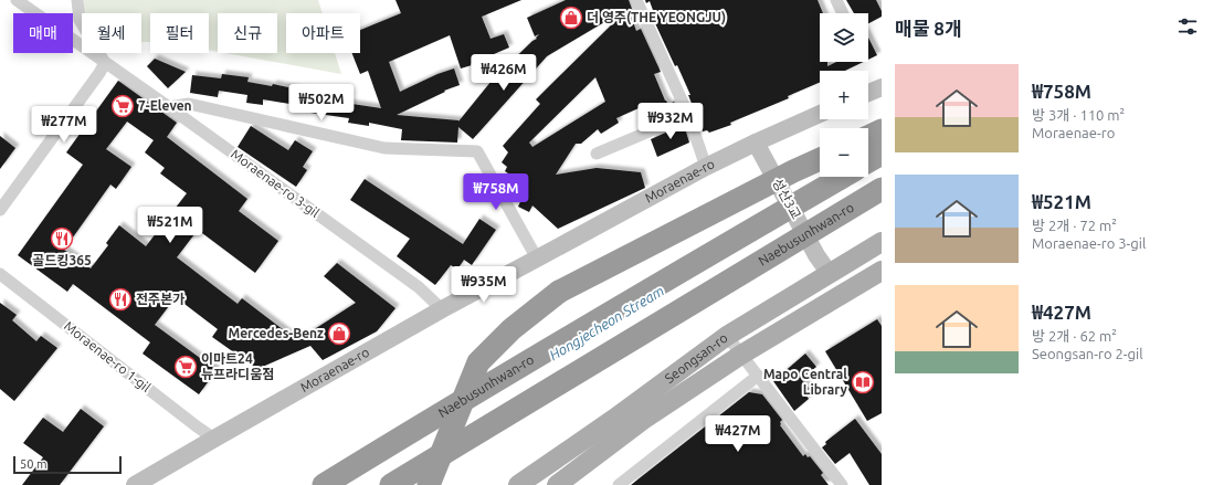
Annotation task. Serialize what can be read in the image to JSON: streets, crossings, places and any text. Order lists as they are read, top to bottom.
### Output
{
  "streets": {
    "highway": ["Naebusunhwan-ro"],
    "main road": ["Moraenae-ro", "성산3교", "Seongsan-ro"],
    "street": ["Moraenae-ro 3-gil", "Moraenae-ro 1-gil"]
  },
  "crossings": [
    ["Moraenae-ro", "Moraenae-ro 3-gil"],
    ["Moraenae-ro", "성산3교"],
    ["Moraenae-ro", "Moraenae-ro 1-gil"],
    ["성산3교", "Seongsan-ro"]
  ],
  "water": ["Hongjecheon Stream"],
  "places": {
    "shop": ["더 영주(THE YEONGJU)", "Mercedes-Benz"],
    "supermarket": ["7-Eleven", "이마트24 뉴프라디움점"],
    "restaurant": ["골드킹365", "전주본가"],
    "library": ["Mapo Central Library"]
  },
  "scale_bar": "50 m",
  "page": {
    "heading": "매물 8개",
    "map_buttons": ["+", "−"],
    "chip": [
      "매매",
      "월세",
      "필터",
      "신규",
      "아파트"
    ],
    "list": [
      {
        "name": "₩758M",
        "note": "방 3개 · 110 m² · Moraenae-ro"
      },
      {
        "name": "₩521M",
        "note": "방 2개 · 72 m² · Moraenae-ro 3-gil"
      },
      {
        "name": "₩427M",
        "note": "방 2개 · 62 m² · Seongsan-ro 2-gil"
      }
    ],
    "price": [
      "₩426M",
      "₩502M",
      "₩932M",
      "₩277M",
      "₩758M",
      "₩521M",
      "₩935M",
      "₩427M"
    ],
    "scale": "50 m"
  }
}
